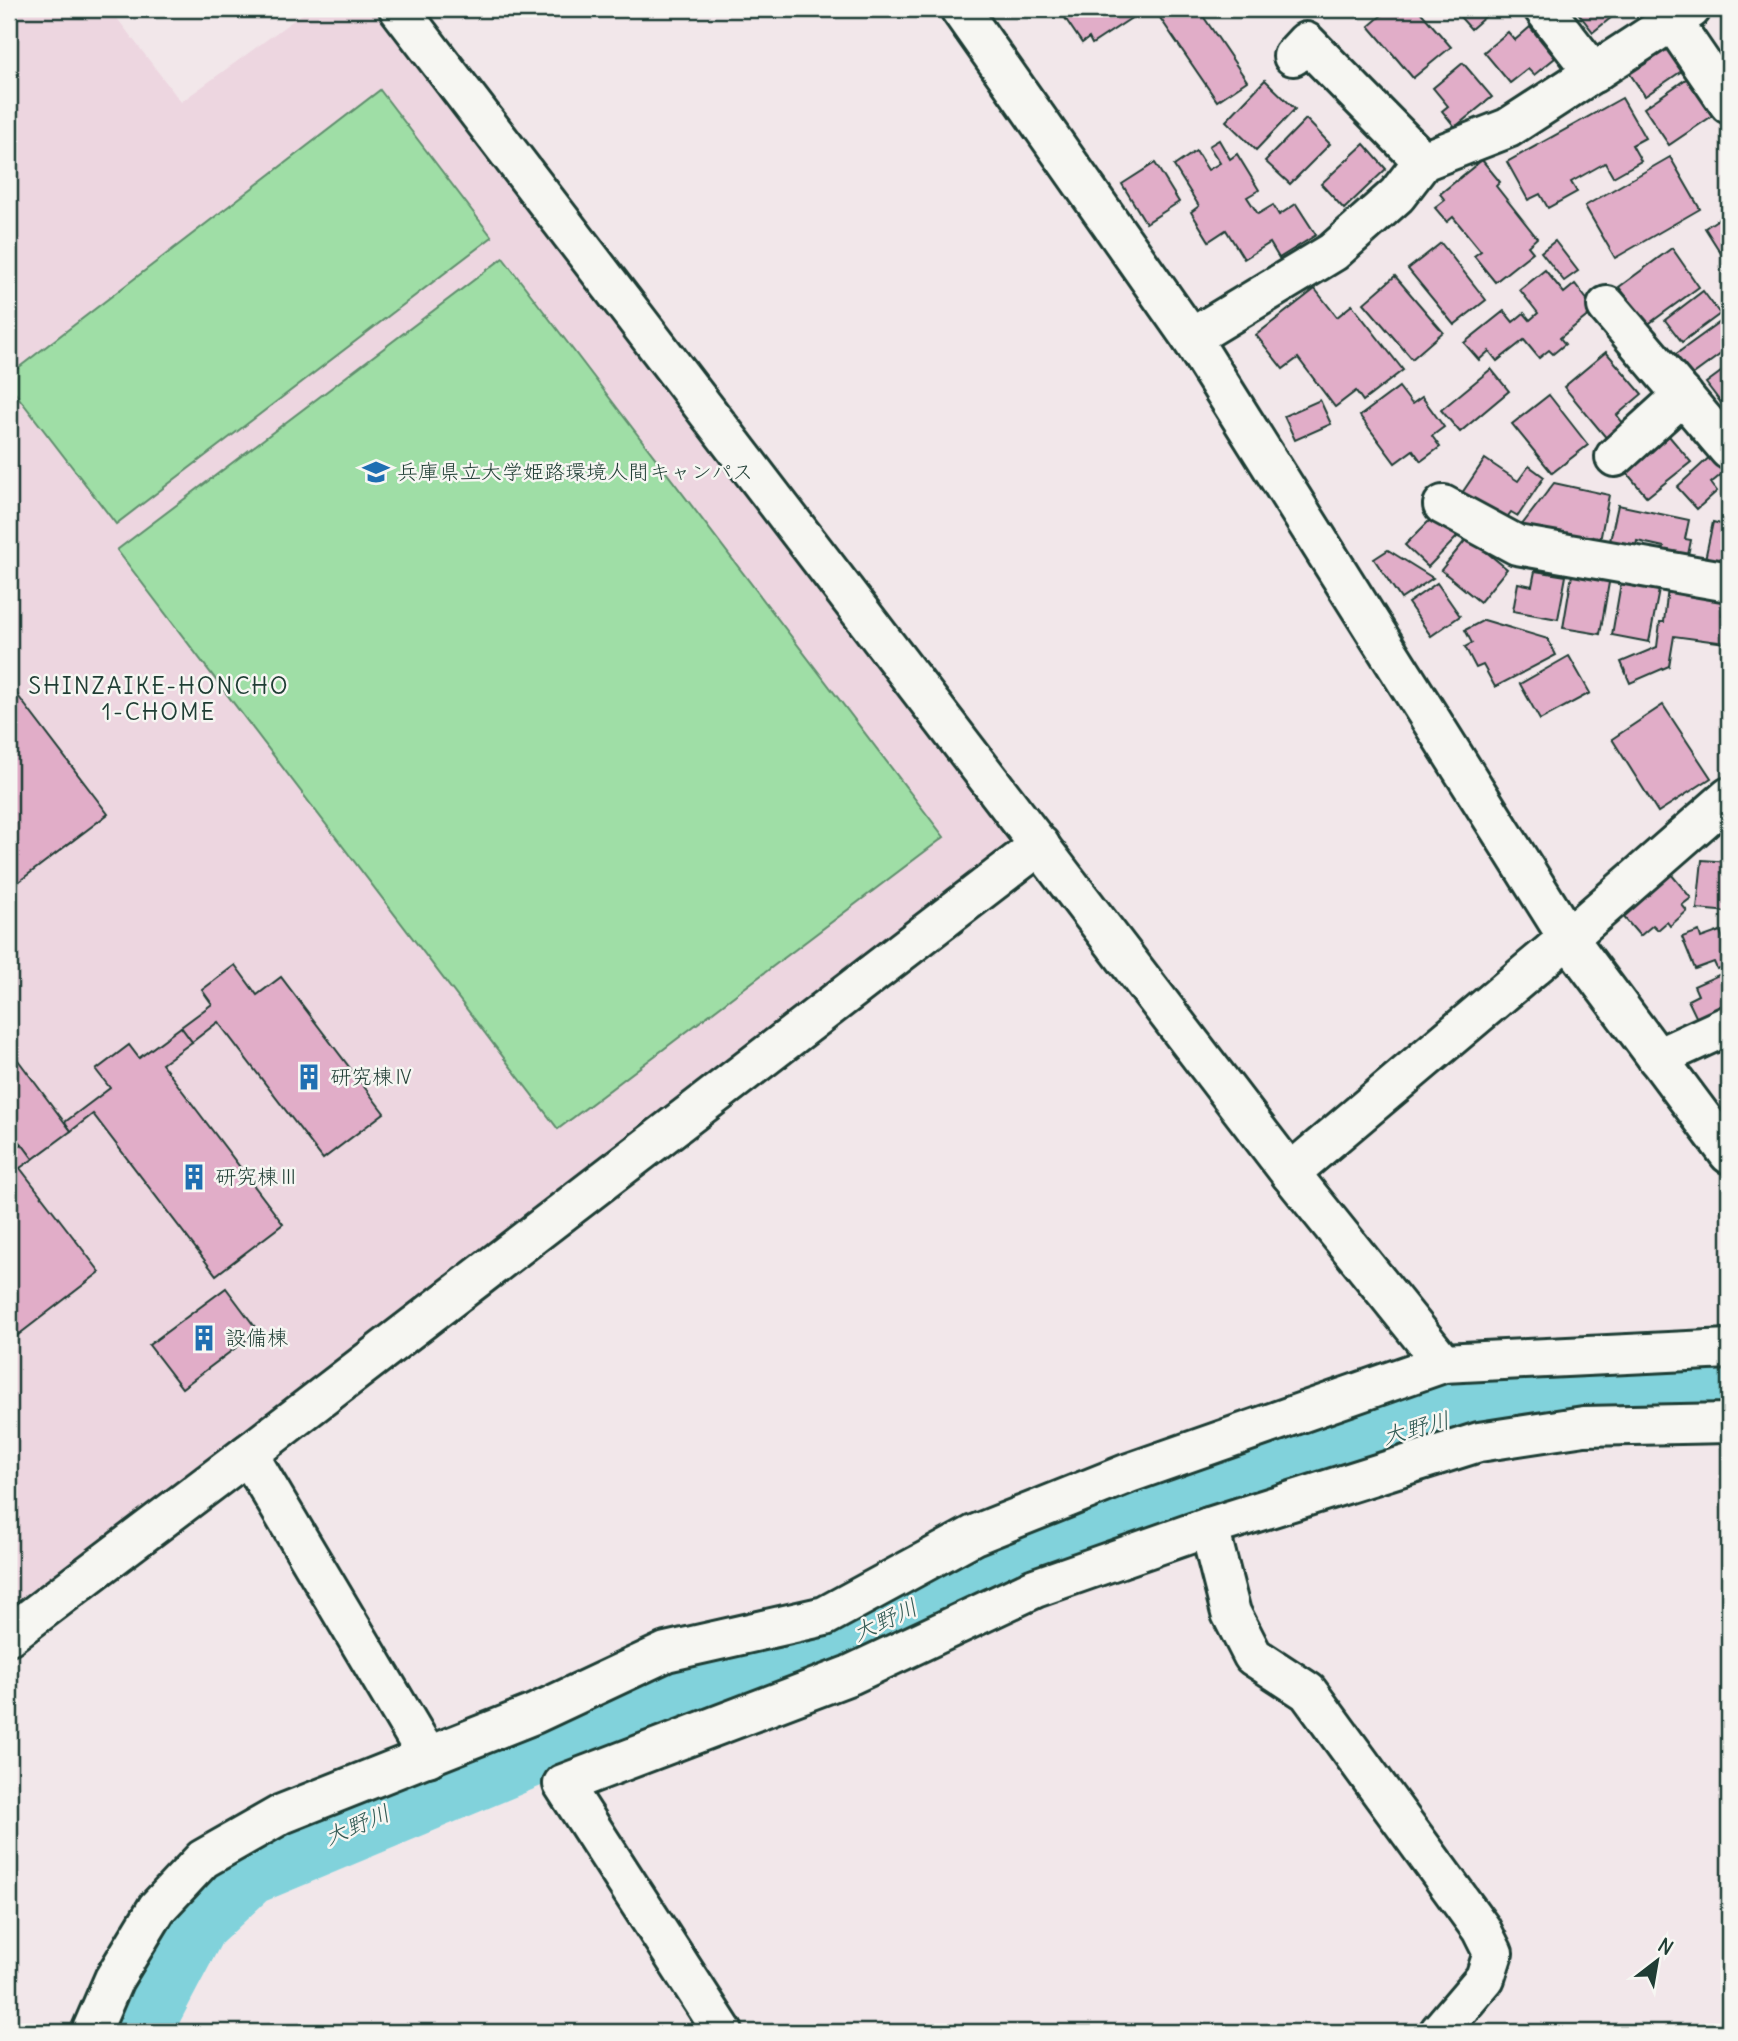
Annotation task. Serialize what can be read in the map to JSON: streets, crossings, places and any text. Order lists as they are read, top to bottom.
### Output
{
  "districts": ["SHINZAIKE-HONCHO 1-CHOME"],
  "water": ["大野川"],
  "places": {
    "school or university": ["兵庫県立大学姫路環境人間キャンパス"],
    "building": ["研究棟Ⅳ", "研究棟Ⅲ", "設備棟"]
  },
  "north": "top right"
}
